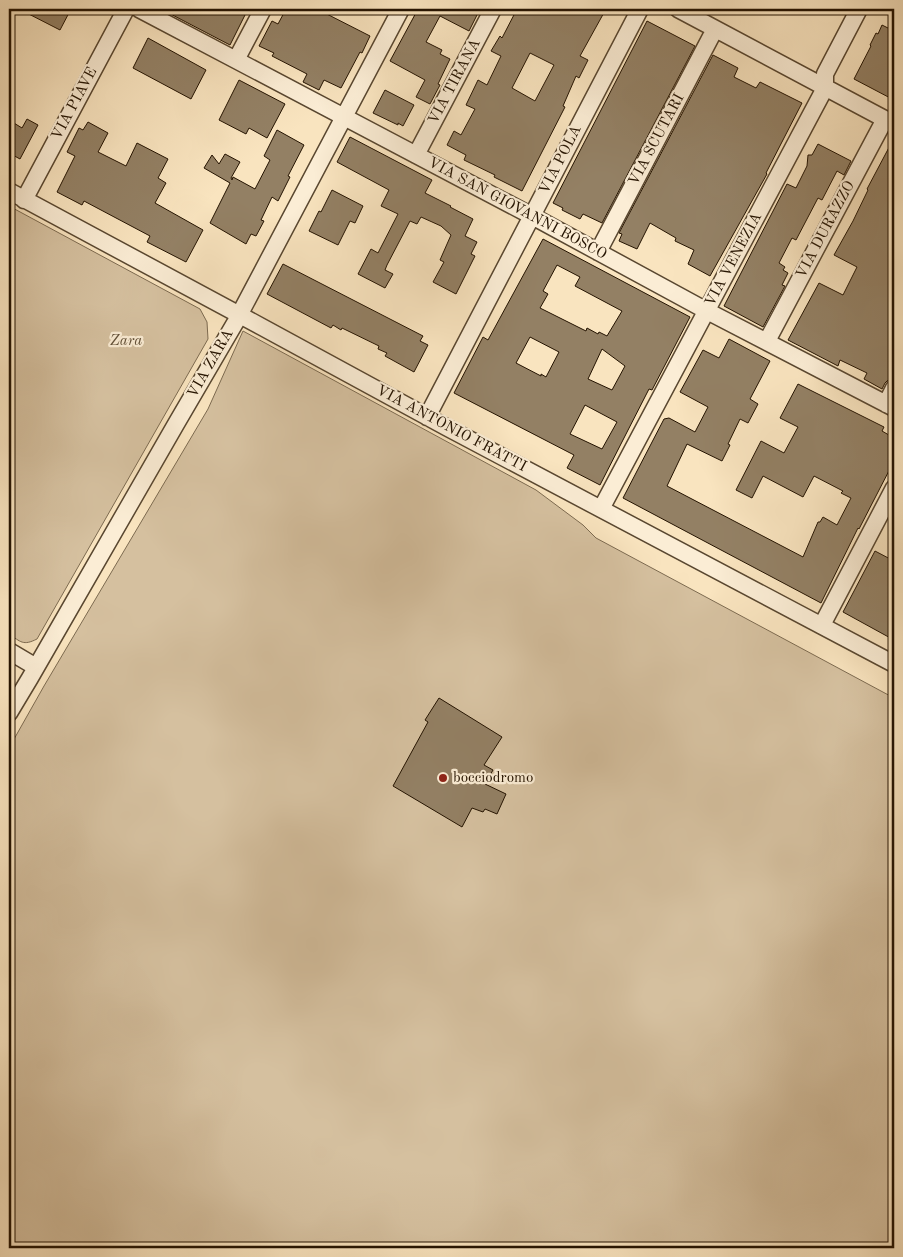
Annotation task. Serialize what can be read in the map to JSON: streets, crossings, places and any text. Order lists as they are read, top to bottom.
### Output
{
  "streets": {
    "street": [
      "VIA TIRANA",
      "VIA PIAVE",
      "VIA SCUTARI",
      "VIA POLA",
      "VIA SAN GIOVANNI BOSCO",
      "VIA DURAZZO",
      "VIA VENEZIA",
      "VIA ZARA",
      "VIA ANTONIO FRATTI"
    ]
  },
  "crossings": [
    ["VIA TIRANA", "VIA SAN GIOVANNI BOSCO"],
    ["VIA PIAVE", "VIA ANTONIO FRATTI"],
    ["VIA SCUTARI", "VIA SAN GIOVANNI BOSCO"],
    ["VIA POLA", "VIA SAN GIOVANNI BOSCO"],
    ["VIA POLA", "VIA ANTONIO FRATTI"],
    ["VIA SAN GIOVANNI BOSCO", "VIA DURAZZO"],
    ["VIA SAN GIOVANNI BOSCO", "VIA VENEZIA"],
    ["VIA SAN GIOVANNI BOSCO", "VIA ZARA"],
    ["VIA VENEZIA", "VIA ANTONIO FRATTI"],
    ["VIA ZARA", "VIA ANTONIO FRATTI"]
  ],
  "parks": ["Zara"],
  "places": ["bocciodromo"]
}
